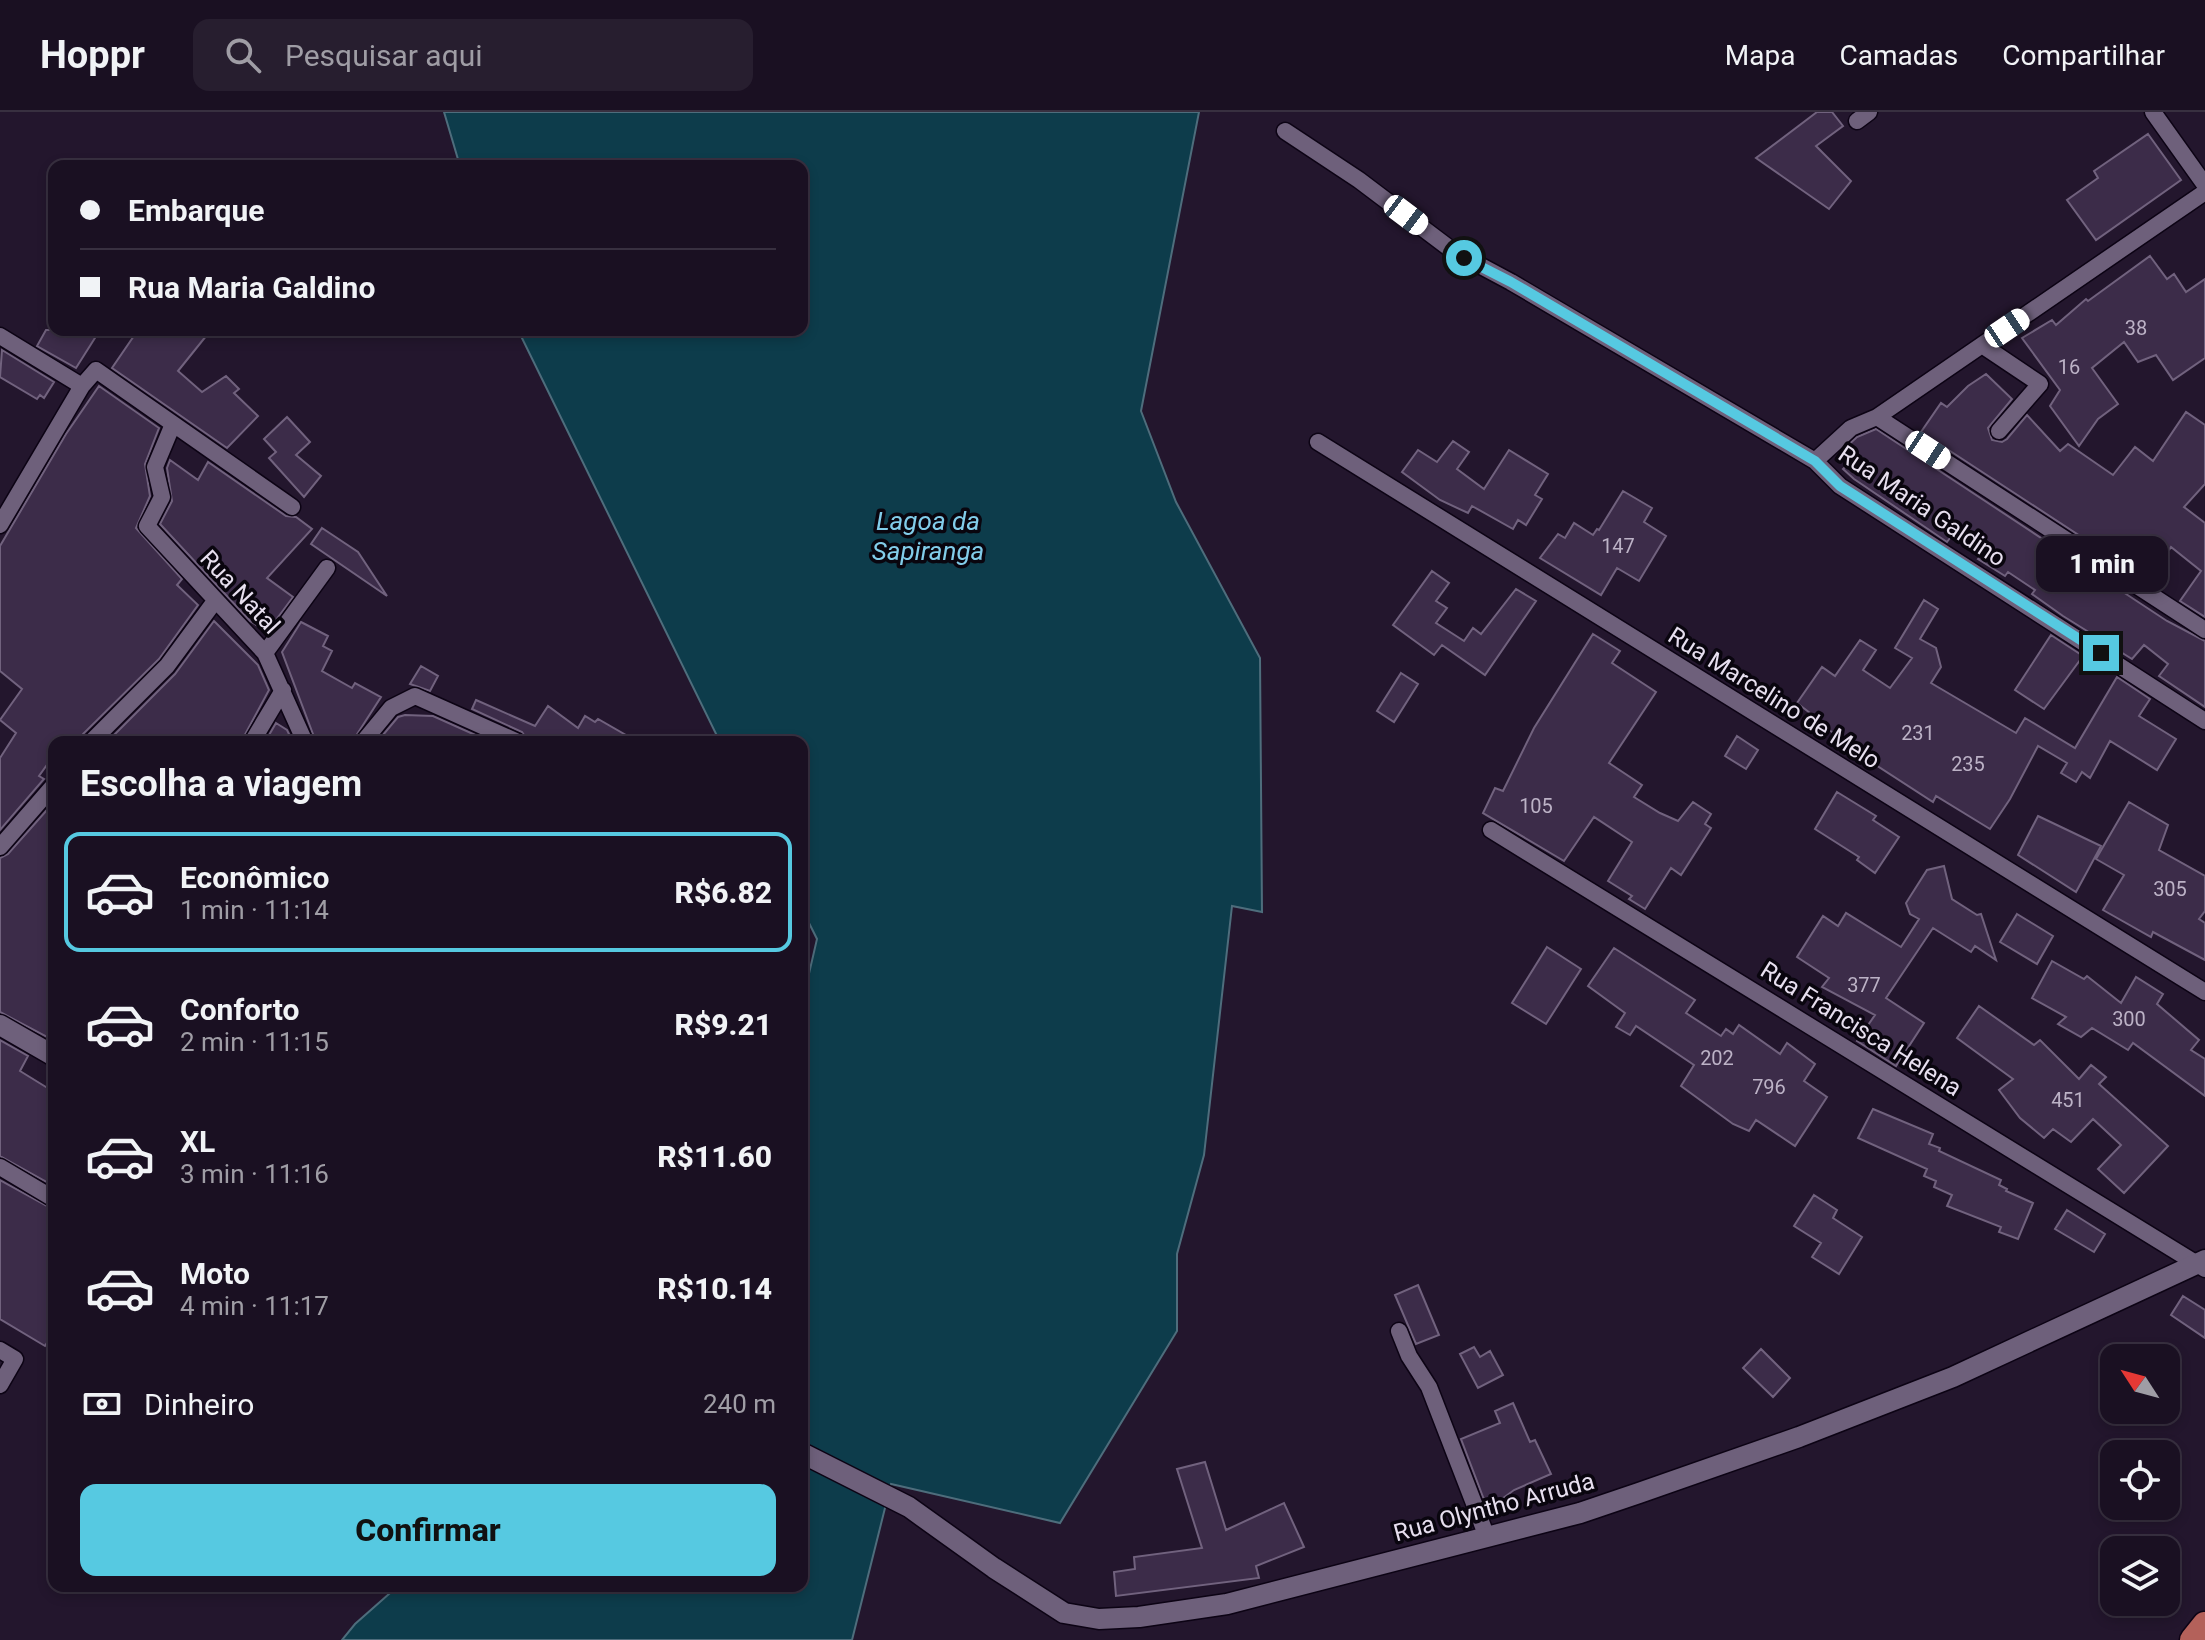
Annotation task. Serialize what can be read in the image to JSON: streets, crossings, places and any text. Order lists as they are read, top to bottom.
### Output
{
  "streets": {
    "street": [
      "Rua Maria Galdino",
      "Rua Natal",
      "Rua Marcelino de Melo",
      "Rua Francisca Helena",
      "Rua Olyntho Arruda"
    ]
  },
  "crossings": [
    ["Rua Francisca Helena", "Rua Olyntho Arruda"]
  ],
  "water": ["Lagoa da Sapiranga"],
  "house_numbers": [
    "38",
    "16",
    "147",
    "231",
    "235",
    "105",
    "305",
    "377",
    "300",
    "202",
    "796",
    "451"
  ],
  "north": "top left",
  "page": {
    "header": "Hoppr",
    "search": "Pesquisar aqui",
    "nav": ["Mapa", "Camadas", "Compartilhar"],
    "banner": ["Embarque", "Rua Maria Galdino"],
    "bubble": "1 min",
    "heading": "Escolha a viagem",
    "list": [
      {
        "name": "Econômico",
        "note": "1 min · 11:14",
        "value": "R$6.82"
      },
      {
        "name": "Conforto",
        "note": "2 min · 11:15",
        "value": "R$9.21"
      },
      {
        "name": "XL",
        "note": "3 min · 11:16",
        "value": "R$11.60"
      },
      {
        "name": "Moto",
        "note": "4 min · 11:17",
        "value": "R$10.14"
      }
    ],
    "pay": ["Dinheiro", "240 m"],
    "buttons": "Confirmar"
  }
}
